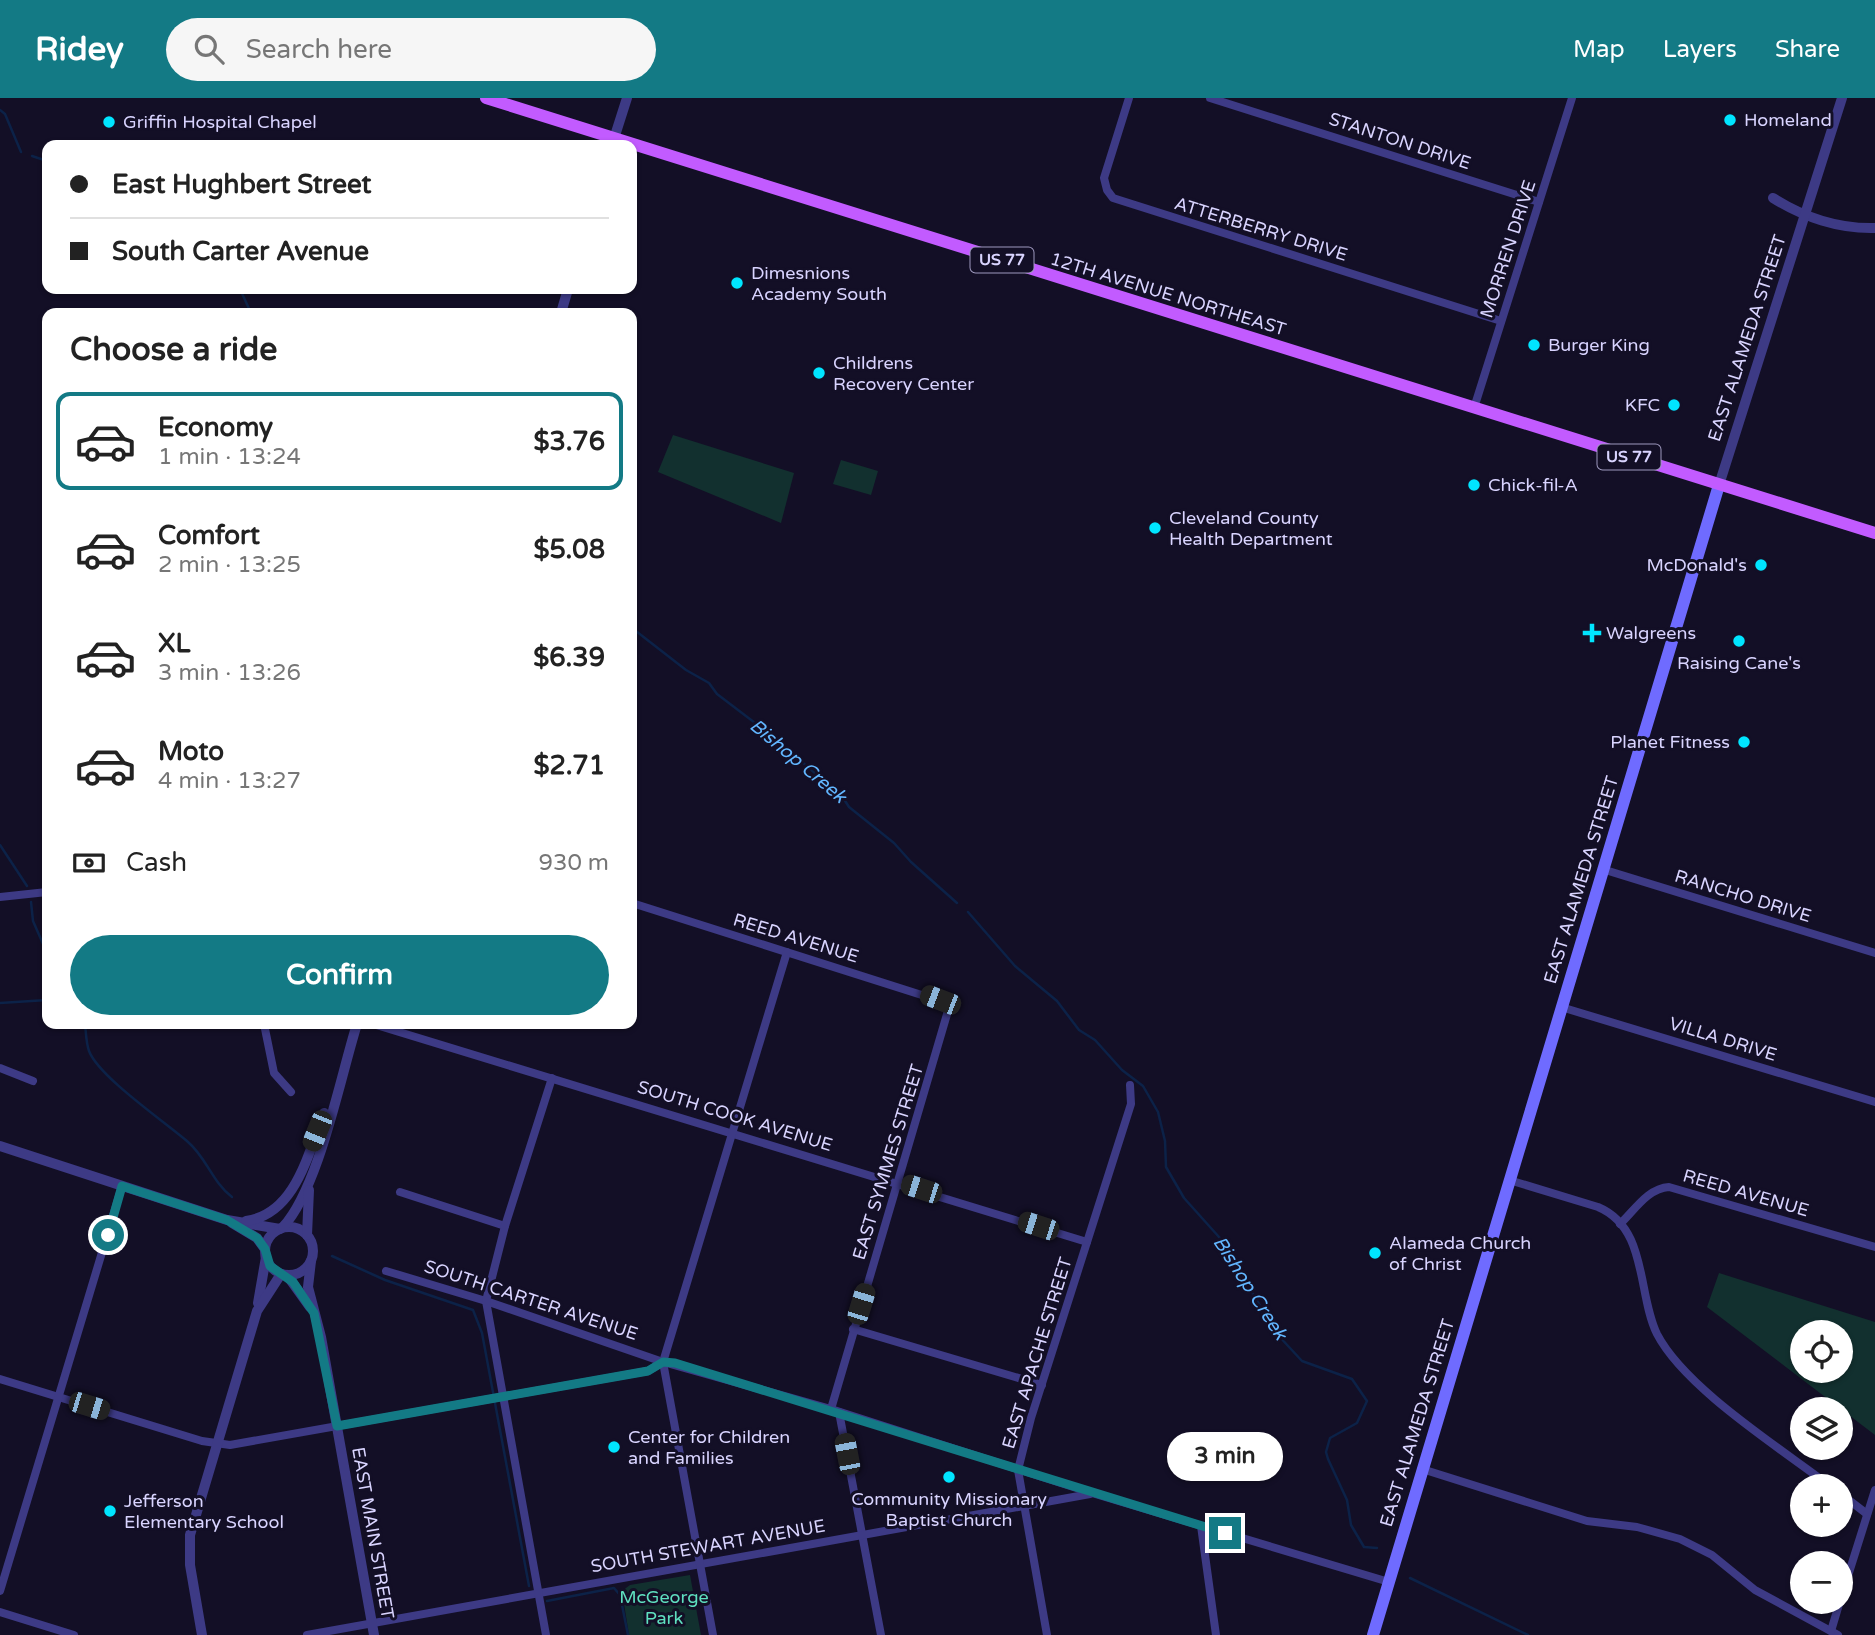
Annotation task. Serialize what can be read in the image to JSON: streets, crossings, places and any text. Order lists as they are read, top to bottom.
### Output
{
  "streets": {
    "main road": ["US 77", "12TH AVENUE NORTHEAST", "EAST ALAMEDA STREET"],
    "street": [
      "STANTON DRIVE",
      "ATTERBERRY DRIVE",
      "MORREN DRIVE",
      "RANCHO DRIVE",
      "REED AVENUE",
      "VILLA DRIVE",
      "SOUTH COOK AVENUE",
      "EAST SYMMES STREET",
      "SOUTH CARTER AVENUE",
      "EAST APACHE STREET",
      "EAST MAIN STREET",
      "SOUTH STEWART AVENUE"
    ]
  },
  "crossings": [
    ["STANTON DRIVE", "MORREN DRIVE"],
    ["ATTERBERRY DRIVE", "MORREN DRIVE"],
    ["MORREN DRIVE", "12TH AVENUE NORTHEAST"],
    ["US 77", "12TH AVENUE NORTHEAST"],
    ["US 77", "EAST ALAMEDA STREET"],
    ["12TH AVENUE NORTHEAST", "EAST ALAMEDA STREET"],
    ["EAST ALAMEDA STREET", "RANCHO DRIVE"],
    ["EAST ALAMEDA STREET", "VILLA DRIVE"],
    ["EAST ALAMEDA STREET", "SOUTH CARTER AVENUE"],
    ["REED AVENUE", "EAST SYMMES STREET"],
    ["SOUTH COOK AVENUE", "EAST SYMMES STREET"],
    ["SOUTH COOK AVENUE", "EAST APACHE STREET"],
    ["EAST SYMMES STREET", "SOUTH CARTER AVENUE"],
    ["EAST SYMMES STREET", "SOUTH STEWART AVENUE"],
    ["SOUTH CARTER AVENUE", "EAST APACHE STREET"],
    ["SOUTH CARTER AVENUE", "SOUTH STEWART AVENUE"],
    ["EAST APACHE STREET", "SOUTH STEWART AVENUE"],
    ["EAST MAIN STREET", "SOUTH STEWART AVENUE"]
  ],
  "water": ["Bishop Creek"],
  "parks": ["McGeorge Park"],
  "places": {
    "other": [
      "Homeland",
      "Griffin Hospital Chapel",
      "Dimesnions Academy South",
      "Burger King",
      "Childrens Recovery Center",
      "KFC",
      "Chick-fil-A",
      "Cleveland County Health Department",
      "McDonald's",
      "Raising Cane's",
      "Planet Fitness",
      "Alameda Church of Christ",
      "Center for Children and Families",
      "Community Missionary Baptist Church",
      "Jefferson Elementary School"
    ],
    "health": ["Walgreens"]
  },
  "page": {
    "header": "Ridey",
    "search": "Search here",
    "nav": ["Map", "Layers", "Share"],
    "banner": ["East Hughbert Street", "South Carter Avenue"],
    "heading": "Choose a ride",
    "list": [
      {
        "name": "Economy",
        "note": "1 min · 13:24",
        "value": "$3.76"
      },
      {
        "name": "Comfort",
        "note": "2 min · 13:25",
        "value": "$5.08"
      },
      {
        "name": "XL",
        "note": "3 min · 13:26",
        "value": "$6.39"
      },
      {
        "name": "Moto",
        "note": "4 min · 13:27",
        "value": "$2.71"
      }
    ],
    "pay": ["Cash", "930 m"],
    "buttons": "Confirm",
    "map_buttons": ["+", "−"],
    "bubble": "3 min"
  }
}
